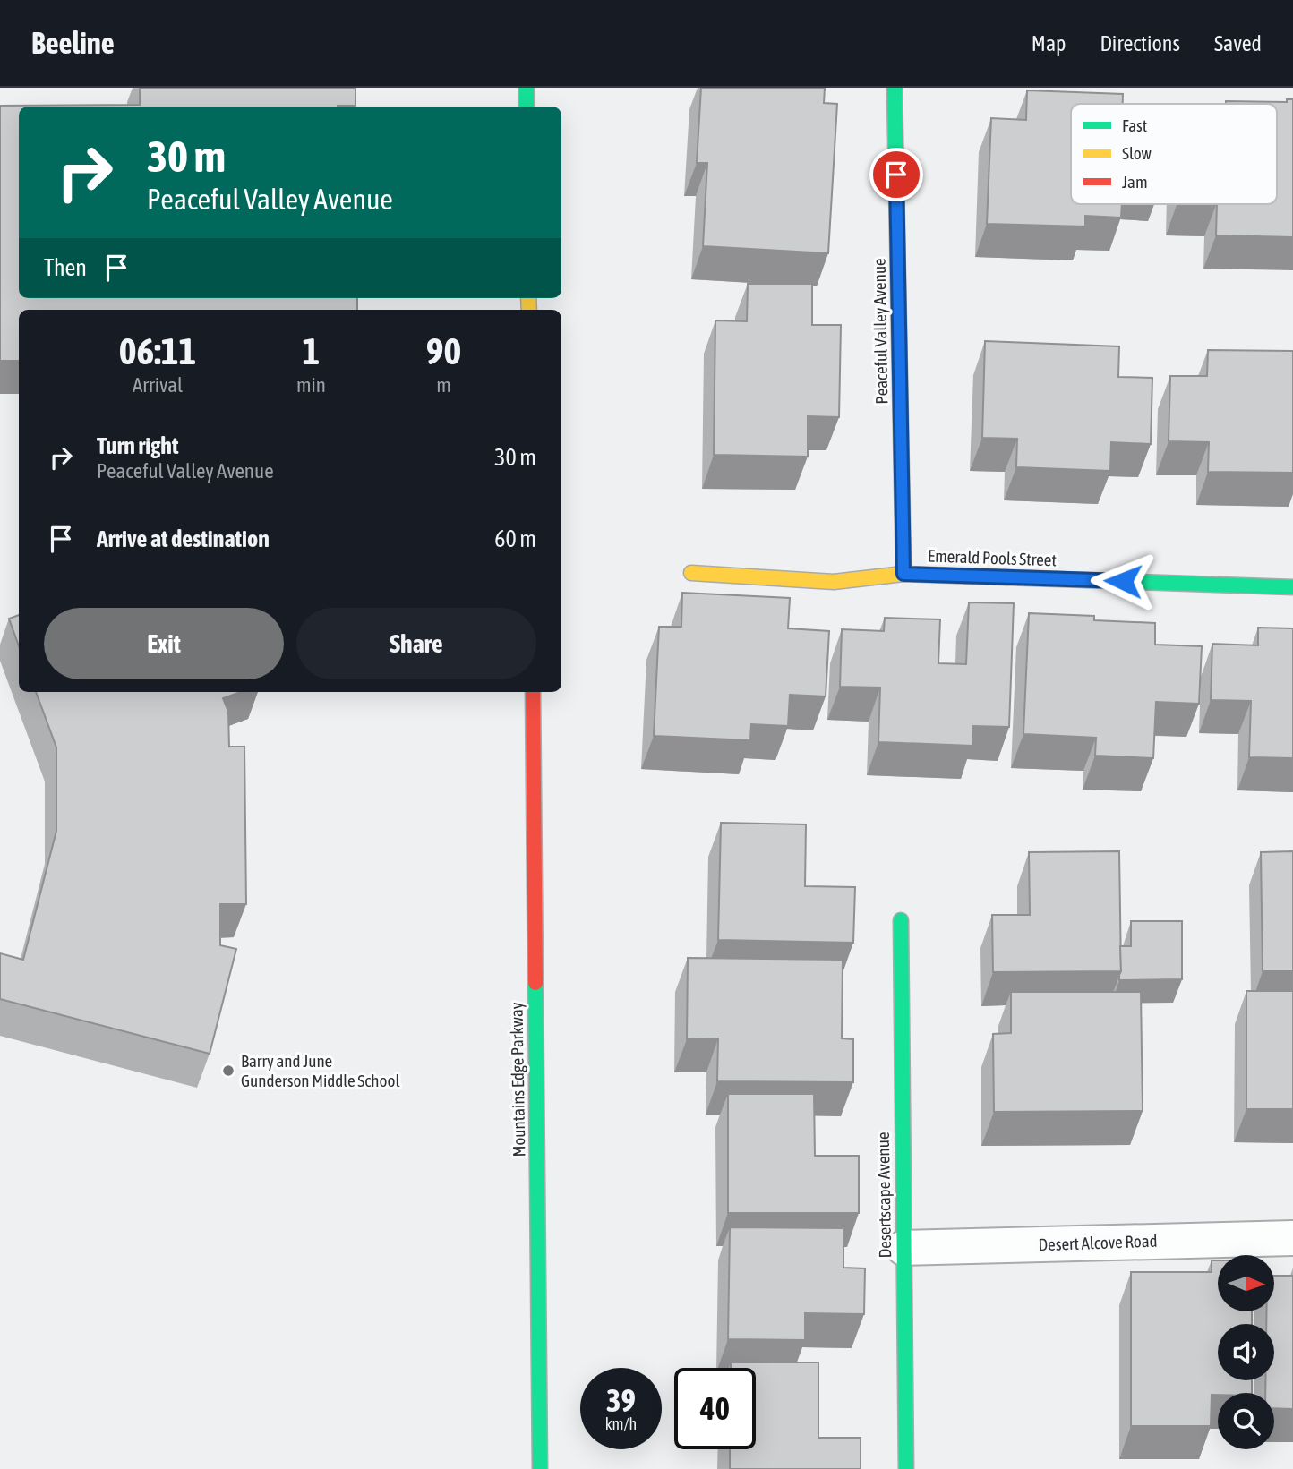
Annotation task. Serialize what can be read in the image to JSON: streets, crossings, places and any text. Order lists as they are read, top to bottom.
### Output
{
  "streets": {
    "street": [
      "Peaceful Valley Avenue",
      "Emerald Pools Street",
      "Mountains Edge Parkway",
      "Desertscape Avenue",
      "Desert Alcove Road"
    ]
  },
  "crossings": [
    ["Peaceful Valley Avenue", "Emerald Pools Street"],
    ["Desertscape Avenue", "Desert Alcove Road"]
  ],
  "places": ["Barry and June Gunderson Middle School"],
  "legend": ["Fast", "Slow", "Jam"],
  "north": "right",
  "page": {
    "header": "Beeline",
    "nav": ["Map", "Directions", "Saved"],
    "turn": ["30 m", "Peaceful Valley Avenue"],
    "then": "Then",
    "eta": [
      "06:11",
      "Arrival",
      "1",
      "min",
      "90",
      "m"
    ],
    "list": [
      {
        "name": "Turn right",
        "note": "Peaceful Valley Avenue",
        "value": "30 m"
      },
      {
        "name": "Arrive at destination",
        "value": "60 m"
      }
    ],
    "buttons": ["Exit", "Share"],
    "speed": "39 km/h",
    "limit": "40"
  }
}
